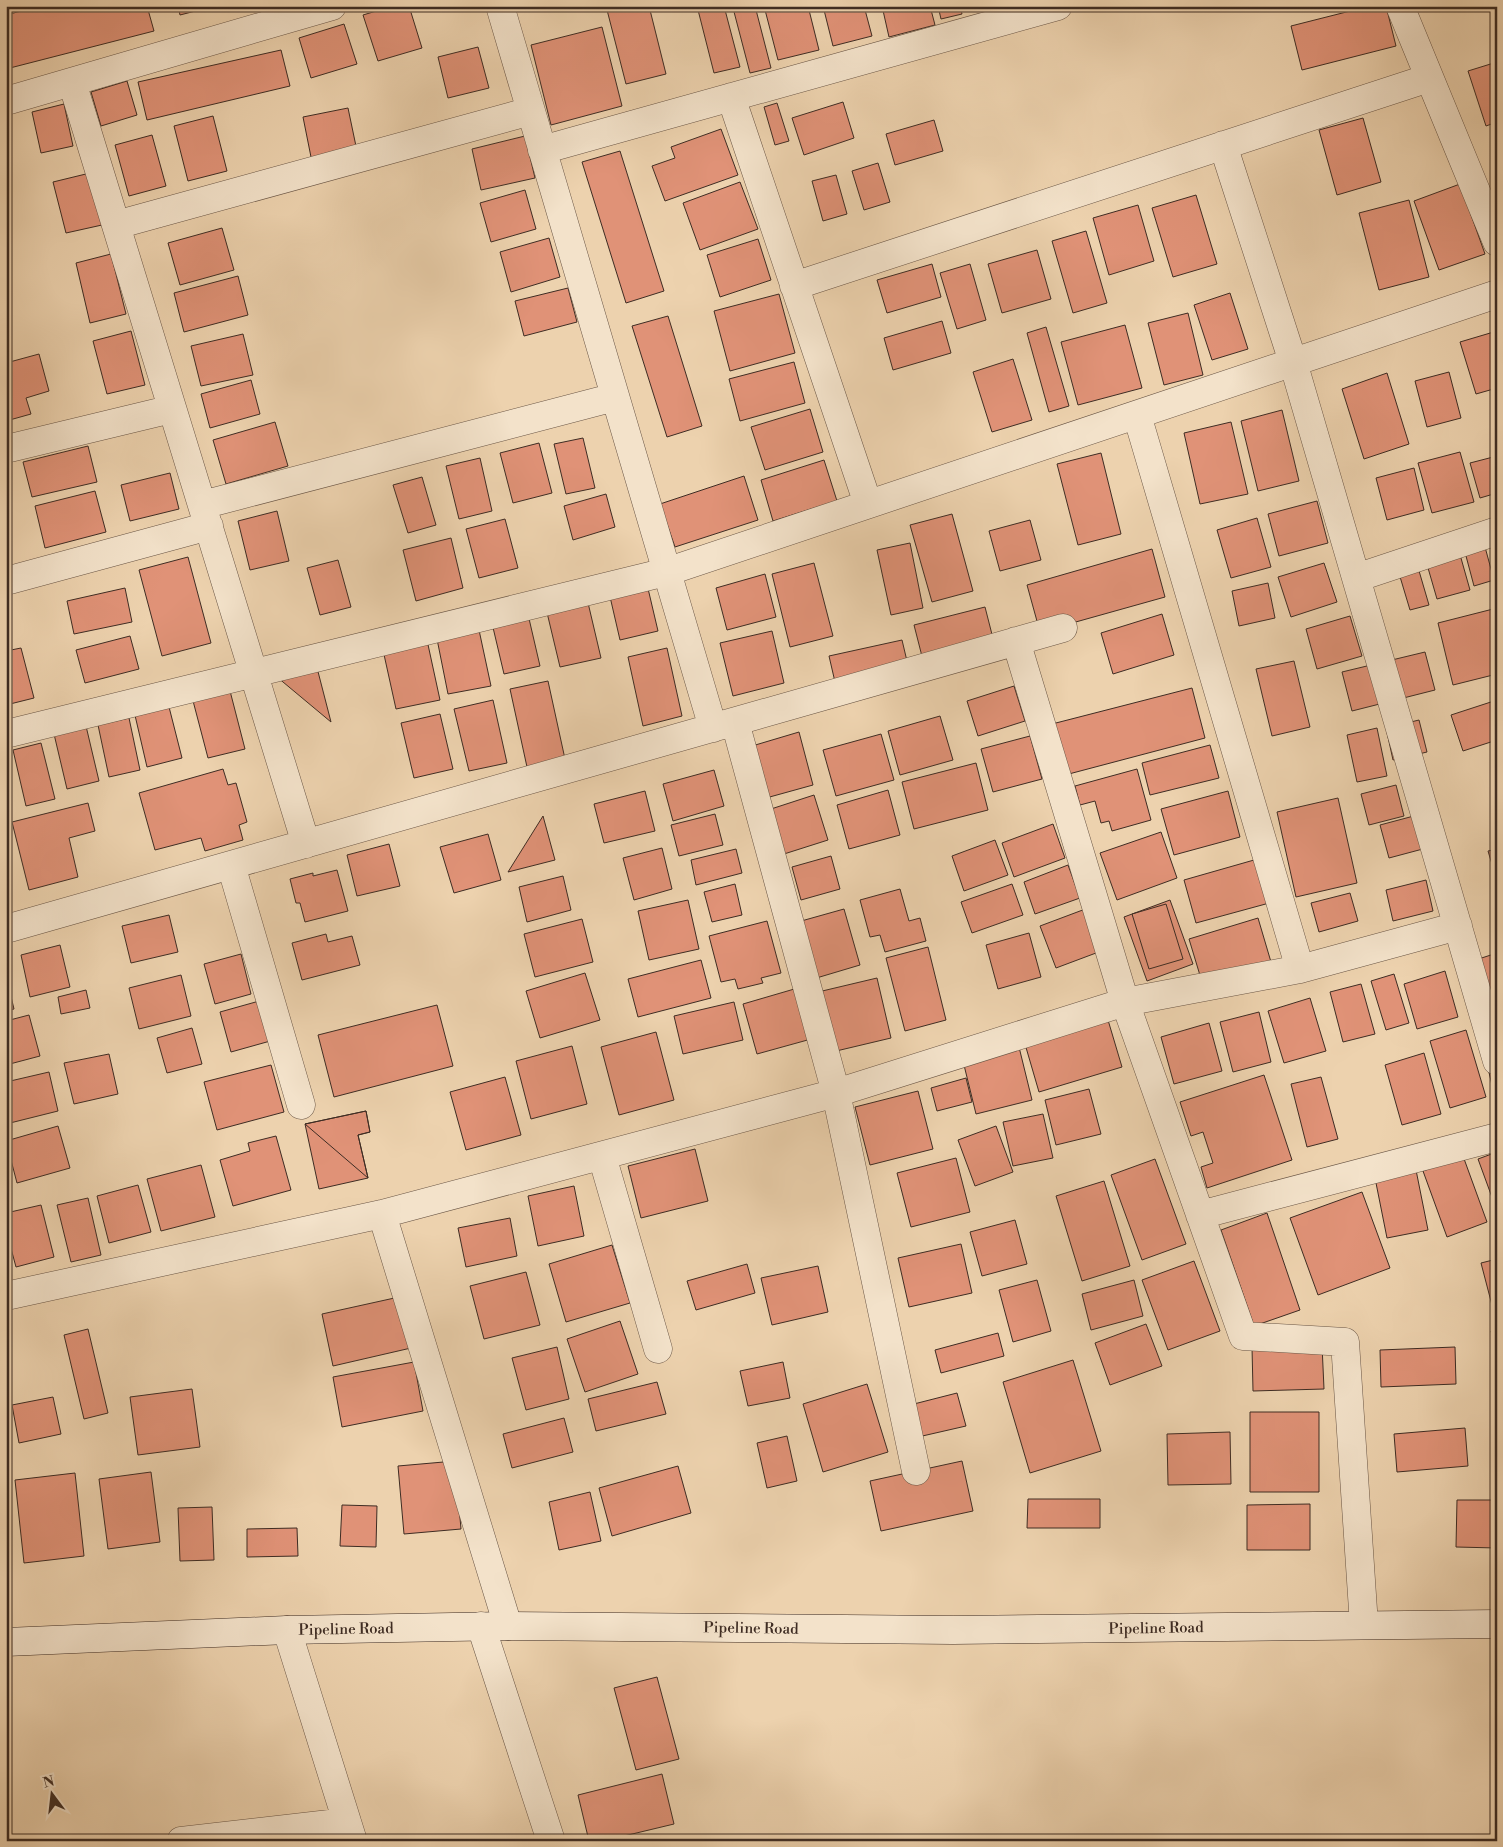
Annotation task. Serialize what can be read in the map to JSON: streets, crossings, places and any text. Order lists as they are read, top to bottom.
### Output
{
  "streets": {
    "street": ["Pipeline Road"]
  },
  "north": "top"
}
